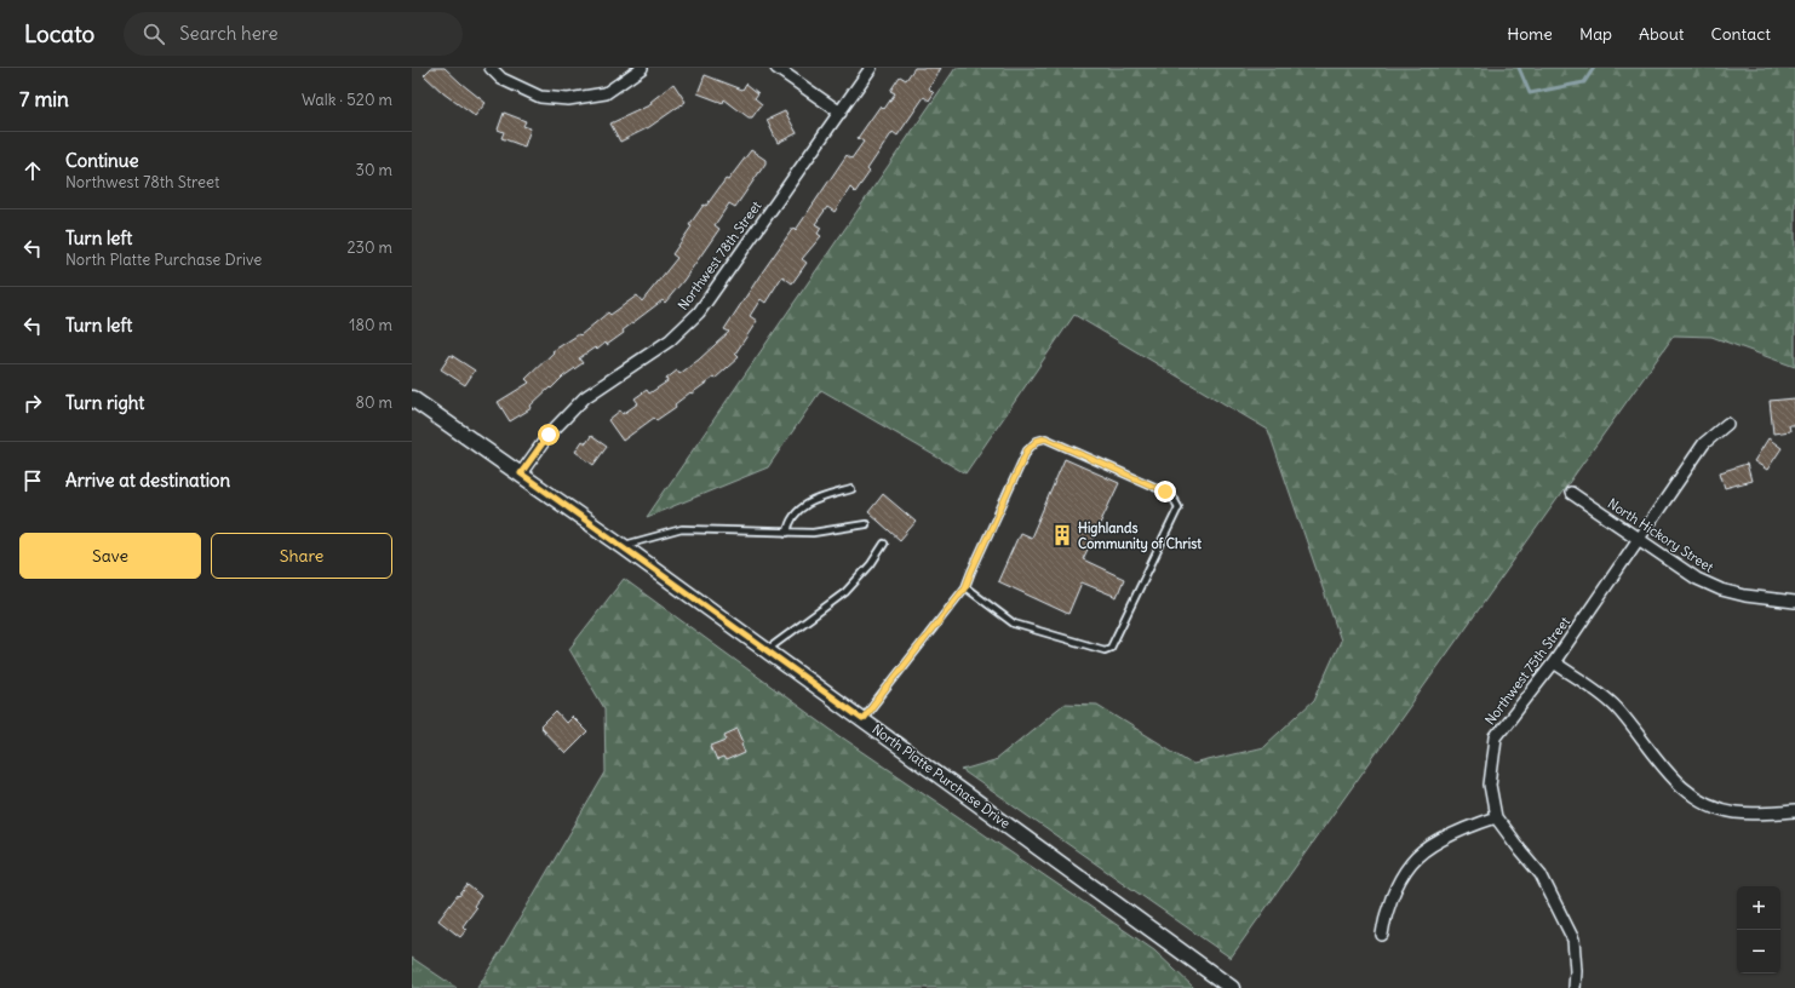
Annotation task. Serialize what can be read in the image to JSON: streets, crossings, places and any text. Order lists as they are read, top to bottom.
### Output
{
  "streets": {
    "street": [
      "Northwest 78th Street",
      "North Hickory Street",
      "Northwest 75th Street",
      "North Platte Purchase Drive"
    ]
  },
  "crossings": [
    ["Northwest 78th Street", "North Platte Purchase Drive"],
    ["North Hickory Street", "Northwest 75th Street"]
  ],
  "places": {
    "building": ["Highlands Community of Christ"]
  },
  "page": {
    "header": "Locato",
    "search": "Search here",
    "nav": [
      "Home",
      "Map",
      "About",
      "Contact"
    ],
    "heading": ["7 min", "Walk · 520 m"],
    "list": [
      ["Continue", "Northwest 78th Street", "30 m"],
      ["Turn left", "North Platte Purchase Drive", "230 m"],
      ["Turn left", "180 m"],
      ["Turn right", "80 m"],
      "Arrive at destination"
    ],
    "buttons": ["Save", "Share"],
    "map_buttons": ["+", "−"]
  }
}
